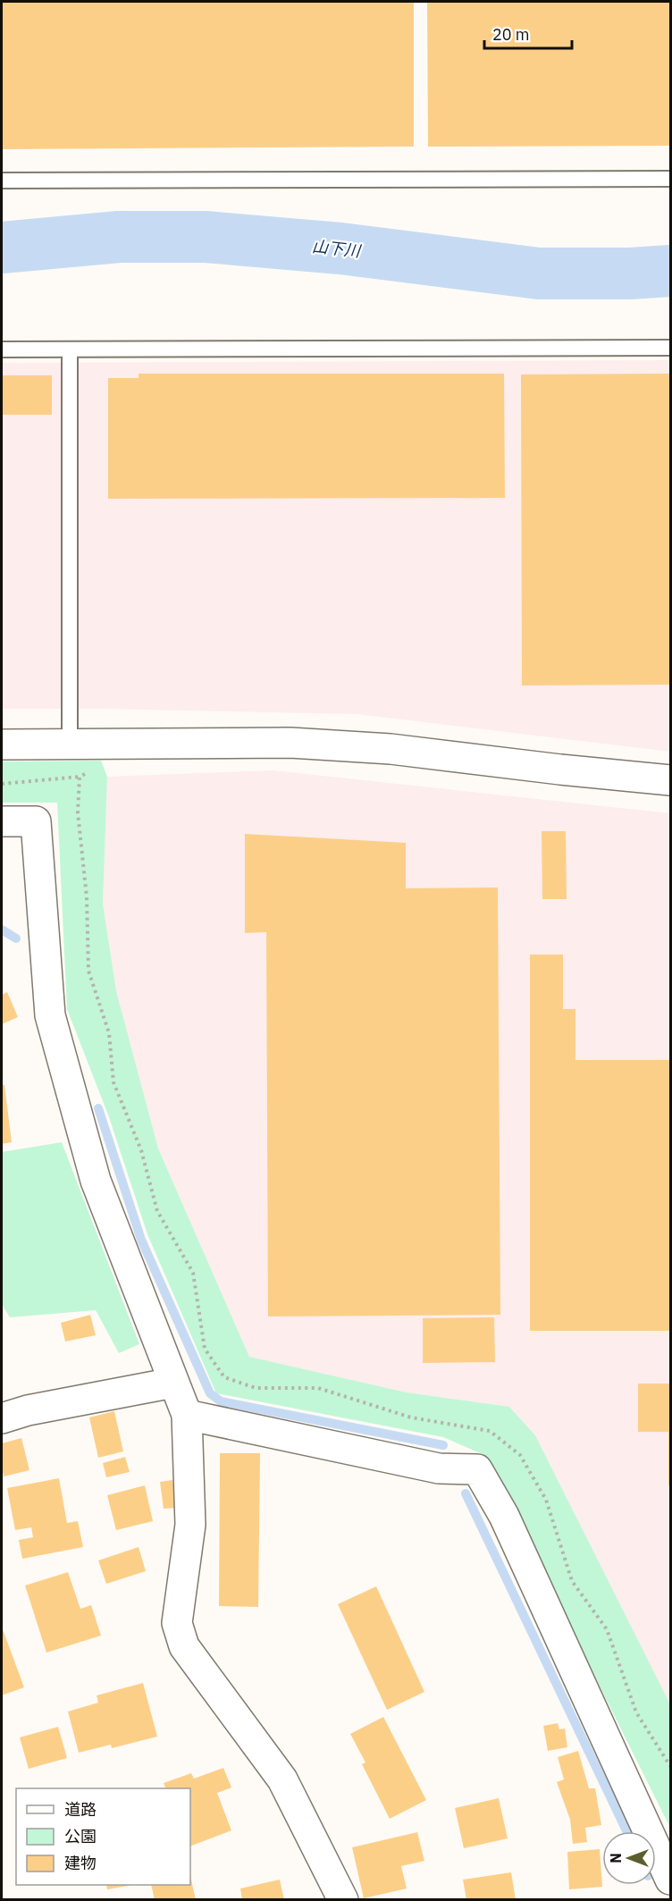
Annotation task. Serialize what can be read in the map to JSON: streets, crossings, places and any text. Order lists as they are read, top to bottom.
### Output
{
  "water": ["山下川"],
  "legend": ["道路", "公園", "建物"],
  "scale_bar": "20 m",
  "north": "left"
}
